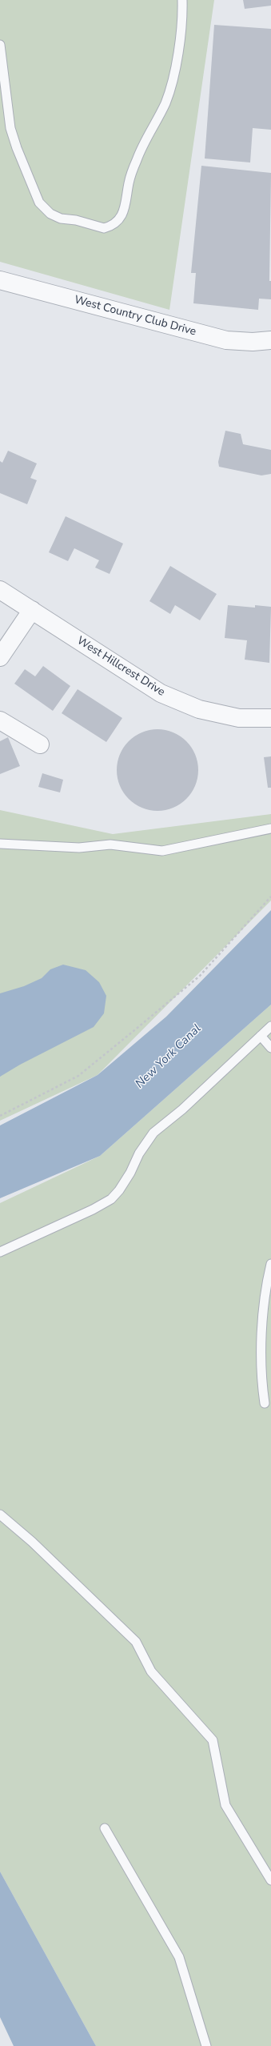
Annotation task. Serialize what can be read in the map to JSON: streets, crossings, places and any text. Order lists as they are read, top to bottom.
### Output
{
  "streets": {
    "street": ["West Country Club Drive", "West Hillcrest Drive"]
  },
  "water": ["New York Canal"]
}
